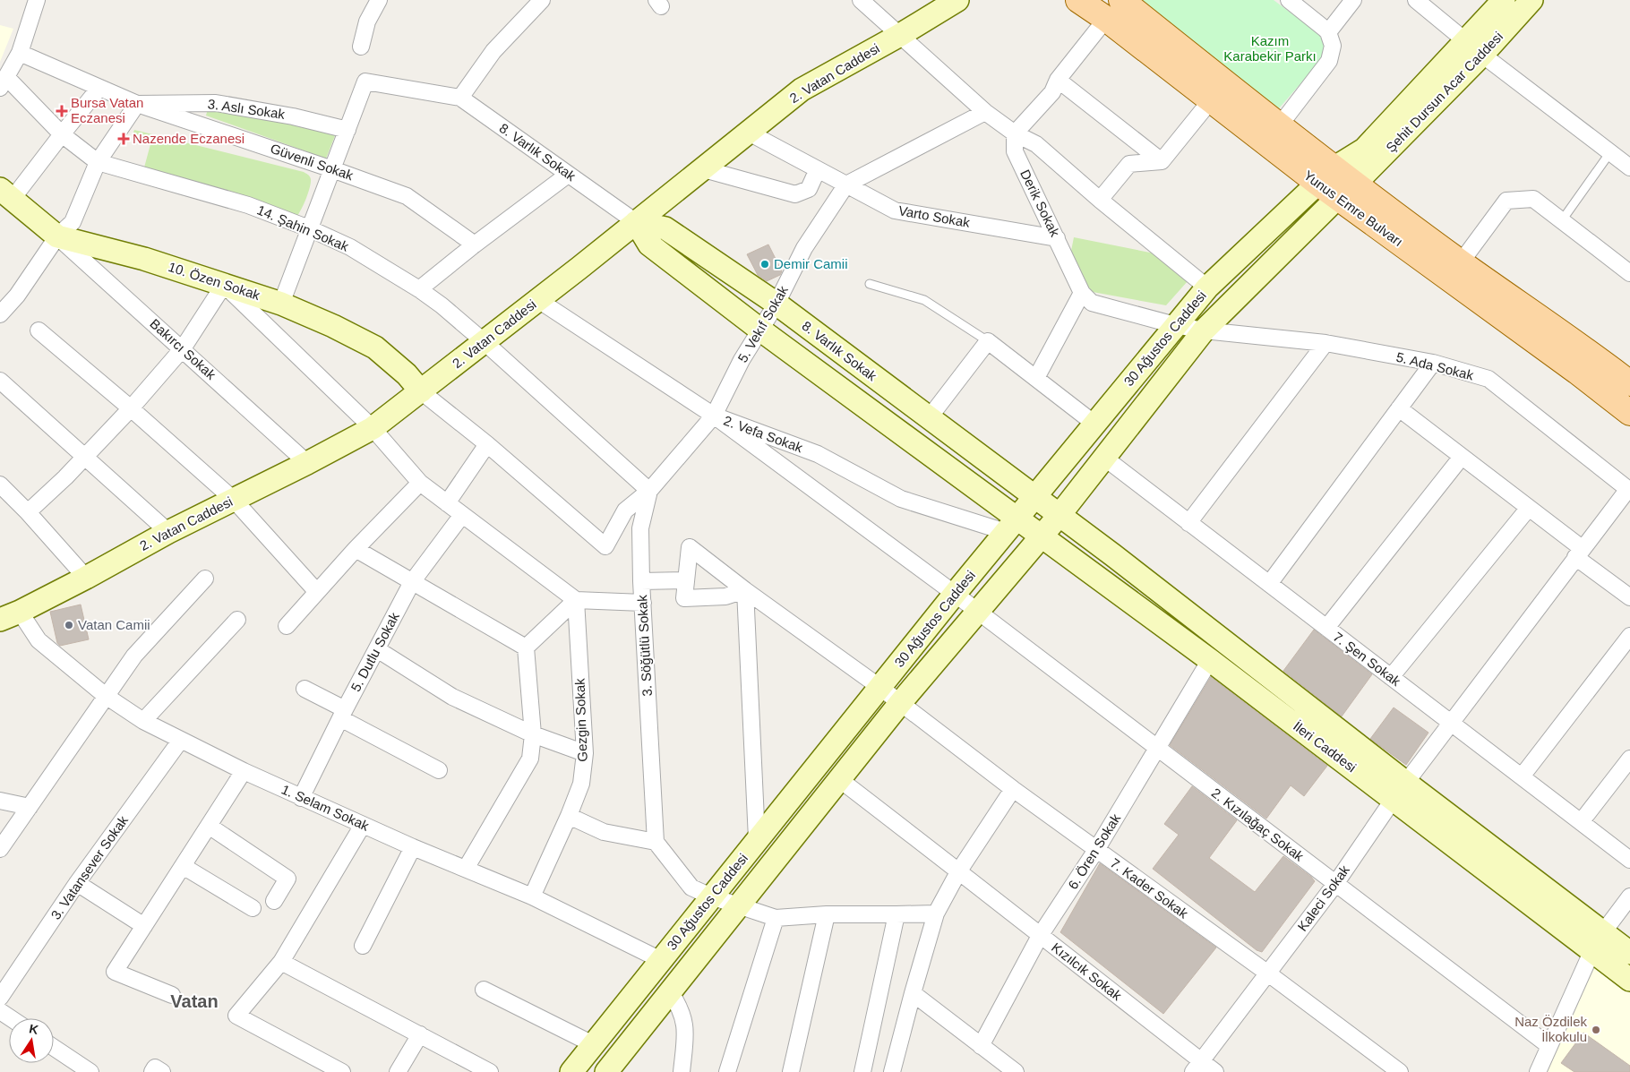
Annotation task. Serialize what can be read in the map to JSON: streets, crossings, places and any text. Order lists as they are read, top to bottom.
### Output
{
  "streets": {
    "main road": [
      "2. Vatan Caddesi",
      "Şehit Dursun Acar Caddesi",
      "8. Varlık Sokak",
      "Yunus Emre Bulvarı",
      "10. Özen Sokak",
      "30 Ağustos Caddesi",
      "İleri Caddesi"
    ],
    "street": [
      "3. Aslı Sokak",
      "Güvenli Sokak",
      "Derik Sokak",
      "Varto Sokak",
      "14. Şahin Sokak",
      "5. Vekıf Sokak",
      "Bakırcı Sokak",
      "5. Ada Sokak",
      "2. Vefa Sokak",
      "3. Söğütlü Sokak",
      "5. Dutlu Sokak",
      "7. Şen Sokak",
      "Gezgin Sokak",
      "1. Selam Sokak",
      "2. Kızılağaç Sokak",
      "6. Ören Sokak",
      "3. Vatansever Sokak",
      "7. Kader Sokak",
      "Kaleci Sokak",
      "Kızılcık Sokak"
    ]
  },
  "crossings": [
    ["2. Vatan Caddesi", "8. Varlık Sokak"],
    ["2. Vatan Caddesi", "Varto Sokak"],
    ["2. Vatan Caddesi", "14. Şahin Sokak"],
    ["2. Vatan Caddesi", "10. Özen Sokak"],
    ["2. Vatan Caddesi", "Bakırcı Sokak"],
    ["2. Vatan Caddesi", "2. Vefa Sokak"],
    ["2. Vatan Caddesi", "1. Selam Sokak"],
    ["Şehit Dursun Acar Caddesi", "Yunus Emre Bulvarı"],
    ["Şehit Dursun Acar Caddesi", "30 Ağustos Caddesi"],
    ["3. Aslı Sokak", "Güvenli Sokak"],
    ["8. Varlık Sokak", "5. Vekıf Sokak"],
    ["8. Varlık Sokak", "30 Ağustos Caddesi"],
    ["8. Varlık Sokak", "2. Vefa Sokak"],
    ["8. Varlık Sokak", "İleri Caddesi"],
    ["Derik Sokak", "Varto Sokak"],
    ["Yunus Emre Bulvarı", "30 Ağustos Caddesi"],
    ["Varto Sokak", "5. Vekıf Sokak"],
    ["14. Şahin Sokak", "3. Söğütlü Sokak"],
    ["10. Özen Sokak", "Bakırcı Sokak"],
    ["5. Vekıf Sokak", "2. Vefa Sokak"],
    ["5. Vekıf Sokak", "3. Söğütlü Sokak"],
    ["5. Vekıf Sokak", "2. Kızılağaç Sokak"],
    ["30 Ağustos Caddesi", "5. Ada Sokak"],
    ["30 Ağustos Caddesi", "2. Vefa Sokak"],
    ["30 Ağustos Caddesi", "7. Şen Sokak"],
    ["30 Ağustos Caddesi", "İleri Caddesi"],
    ["30 Ağustos Caddesi", "1. Selam Sokak"],
    ["30 Ağustos Caddesi", "2. Kızılağaç Sokak"],
    ["30 Ağustos Caddesi", "7. Kader Sokak"],
    ["30 Ağustos Caddesi", "Kızılcık Sokak"],
    ["5. Ada Sokak", "Kaleci Sokak"],
    ["2. Vefa Sokak", "3. Söğütlü Sokak"],
    ["2. Vefa Sokak", "İleri Caddesi"],
    ["2. Vefa Sokak", "2. Kızılağaç Sokak"],
    ["3. Söğütlü Sokak", "2. Kızılağaç Sokak"],
    ["5. Dutlu Sokak", "1. Selam Sokak"],
    ["7. Şen Sokak", "Kaleci Sokak"],
    ["Gezgin Sokak", "1. Selam Sokak"],
    ["İleri Caddesi", "6. Ören Sokak"],
    ["İleri Caddesi", "Kaleci Sokak"],
    ["1. Selam Sokak", "3. Vatansever Sokak"],
    ["2. Kızılağaç Sokak", "6. Ören Sokak"],
    ["2. Kızılağaç Sokak", "Kaleci Sokak"],
    ["6. Ören Sokak", "7. Kader Sokak"],
    ["6. Ören Sokak", "Kızılcık Sokak"],
    ["7. Kader Sokak", "Kaleci Sokak"],
    ["Kaleci Sokak", "Kızılcık Sokak"]
  ],
  "districts": ["Vatan"],
  "parks": ["Kazım Karabekir Parkı"],
  "places": {
    "health": ["Bursa Vatan Eczanesi", "Nazende Eczanesi"],
    "other": ["Demir Camii", "Vatan Camii", "Naz Özdilek İlkokulu"]
  },
  "north": "top"
}
